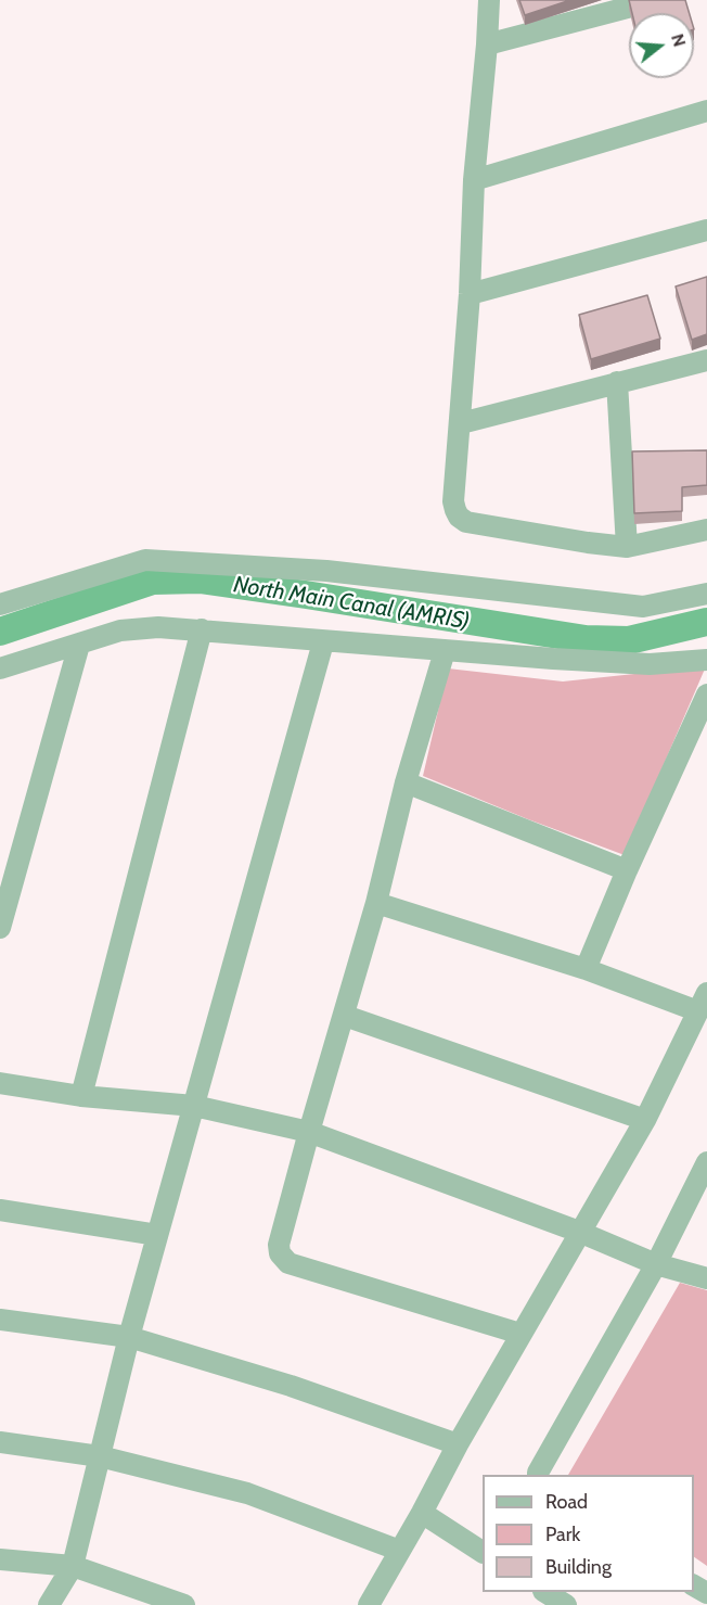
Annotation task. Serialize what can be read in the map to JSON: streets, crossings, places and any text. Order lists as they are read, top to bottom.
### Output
{
  "water": ["North Main Canal (AMRIS)"],
  "legend": ["Road", "Park", "Building"],
  "north": "right"
}
